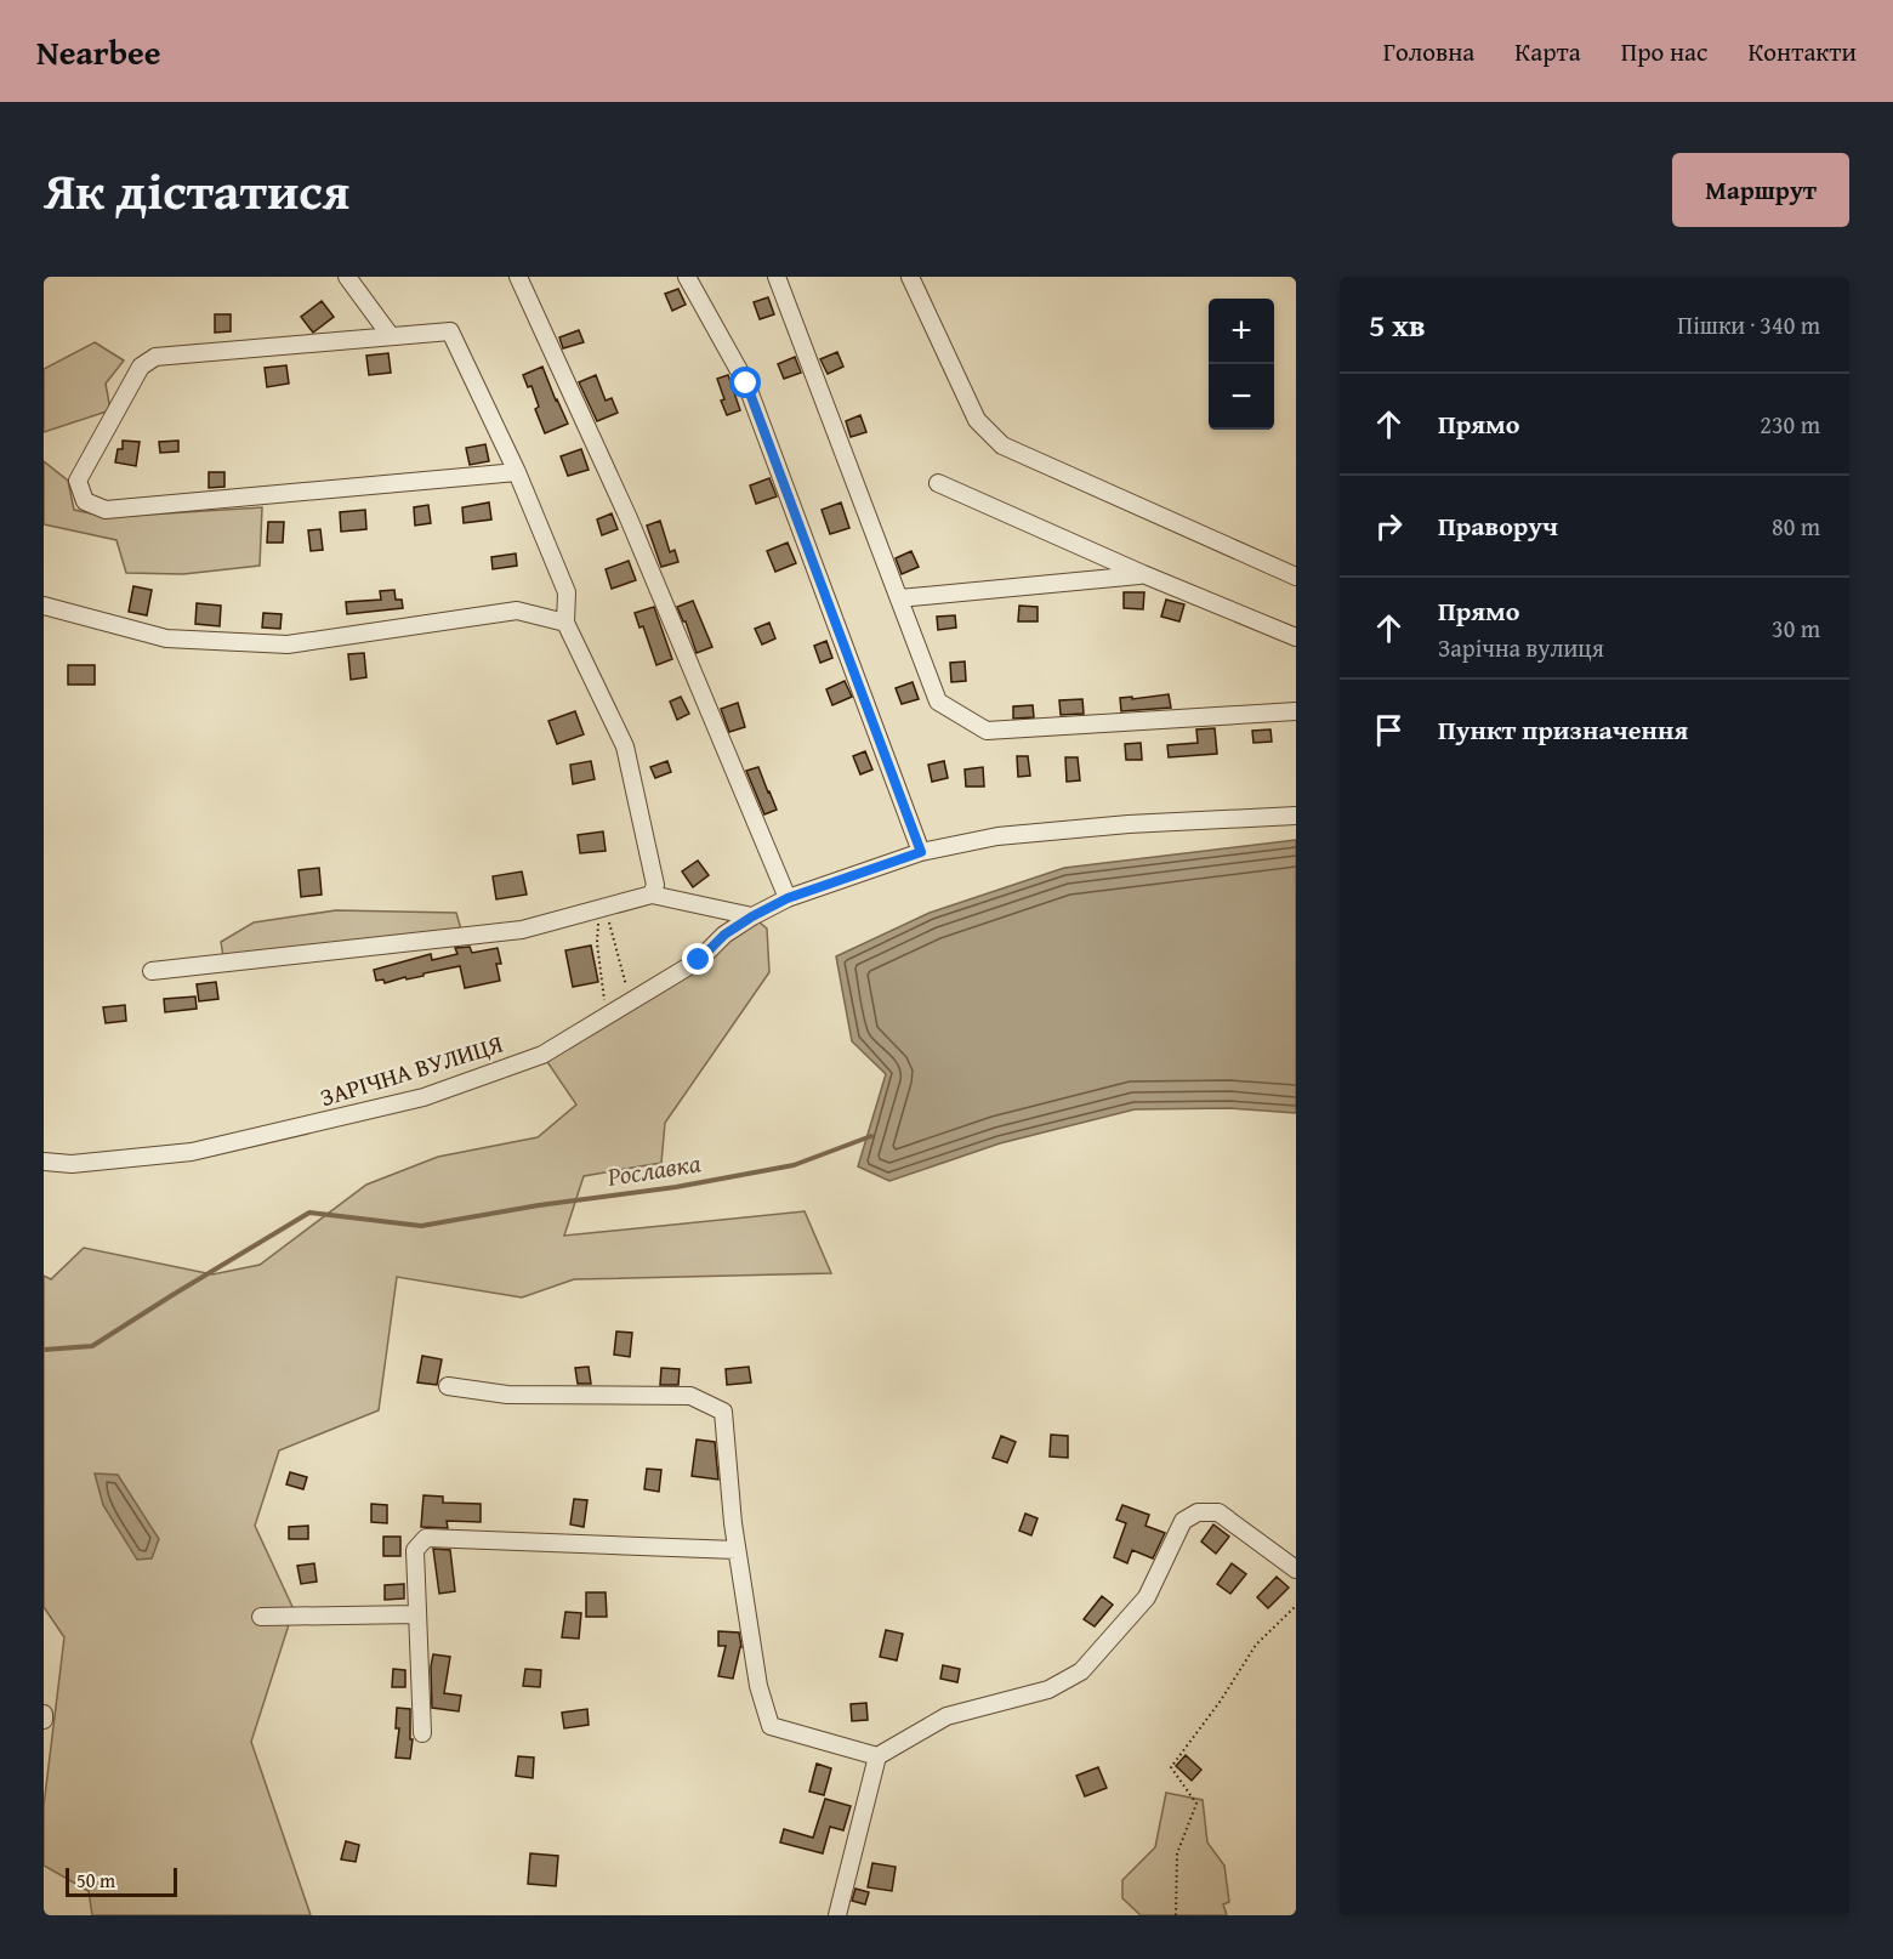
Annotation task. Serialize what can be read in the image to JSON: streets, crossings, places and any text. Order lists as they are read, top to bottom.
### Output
{
  "streets": {
    "street": ["ЗАРІЧНА ВУЛИЦЯ"]
  },
  "water": ["Рославка"],
  "scale_bar": "50 m",
  "page": {
    "header": "Nearbee",
    "nav": [
      "Головна",
      "Карта",
      "Про нас",
      "Контакти"
    ],
    "title": "Як дістатися",
    "buttons": "Маршрут",
    "heading": ["5 хв", "Пішки · 340 m"],
    "map_buttons": ["+", "−"],
    "list": [
      ["Прямо", "230 m"],
      ["Праворуч", "80 m"],
      ["Прямо", "Зарічна вулиця", "30 m"],
      "Пункт призначення"
    ],
    "scale": "50 m"
  }
}
